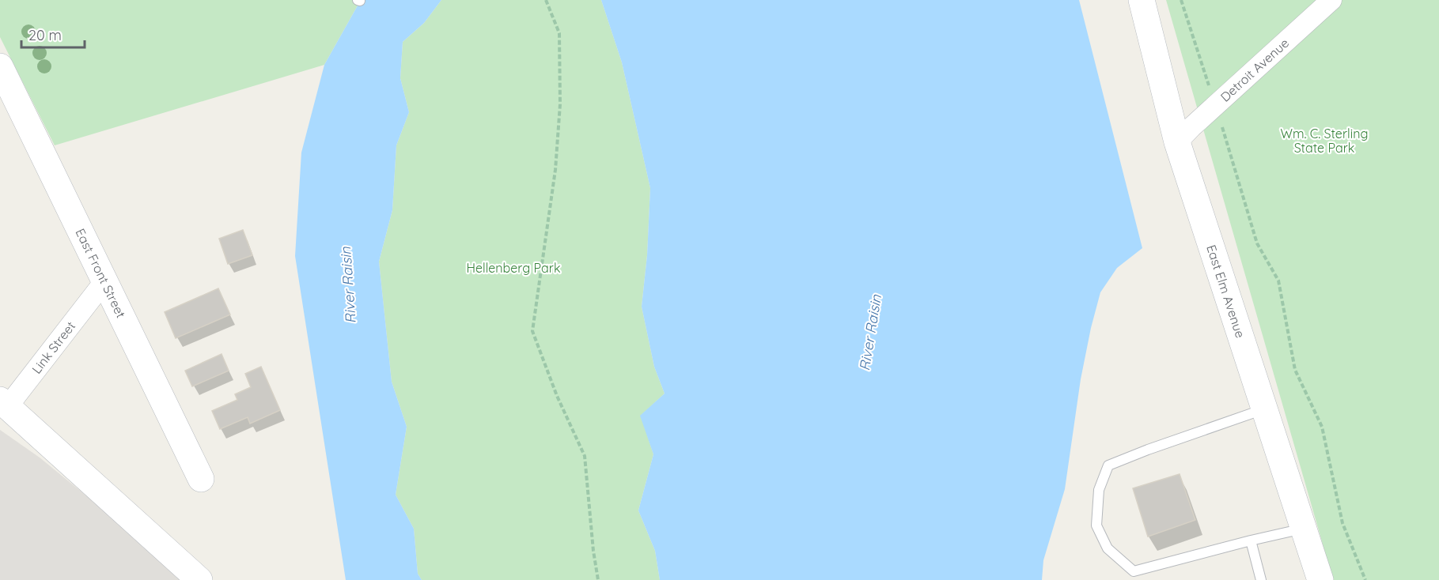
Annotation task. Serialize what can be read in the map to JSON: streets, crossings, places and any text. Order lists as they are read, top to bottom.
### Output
{
  "streets": {
    "street": [
      "Detroit Avenue",
      "East Front Street",
      "East Elm Avenue",
      "Link Street"
    ]
  },
  "crossings": [
    ["Detroit Avenue", "East Elm Avenue"],
    ["East Front Street", "Link Street"]
  ],
  "water": ["River Raisin"],
  "parks": ["Wm. C. Sterling State Park", "Hellenberg Park"],
  "scale_bar": "20 m"
}
